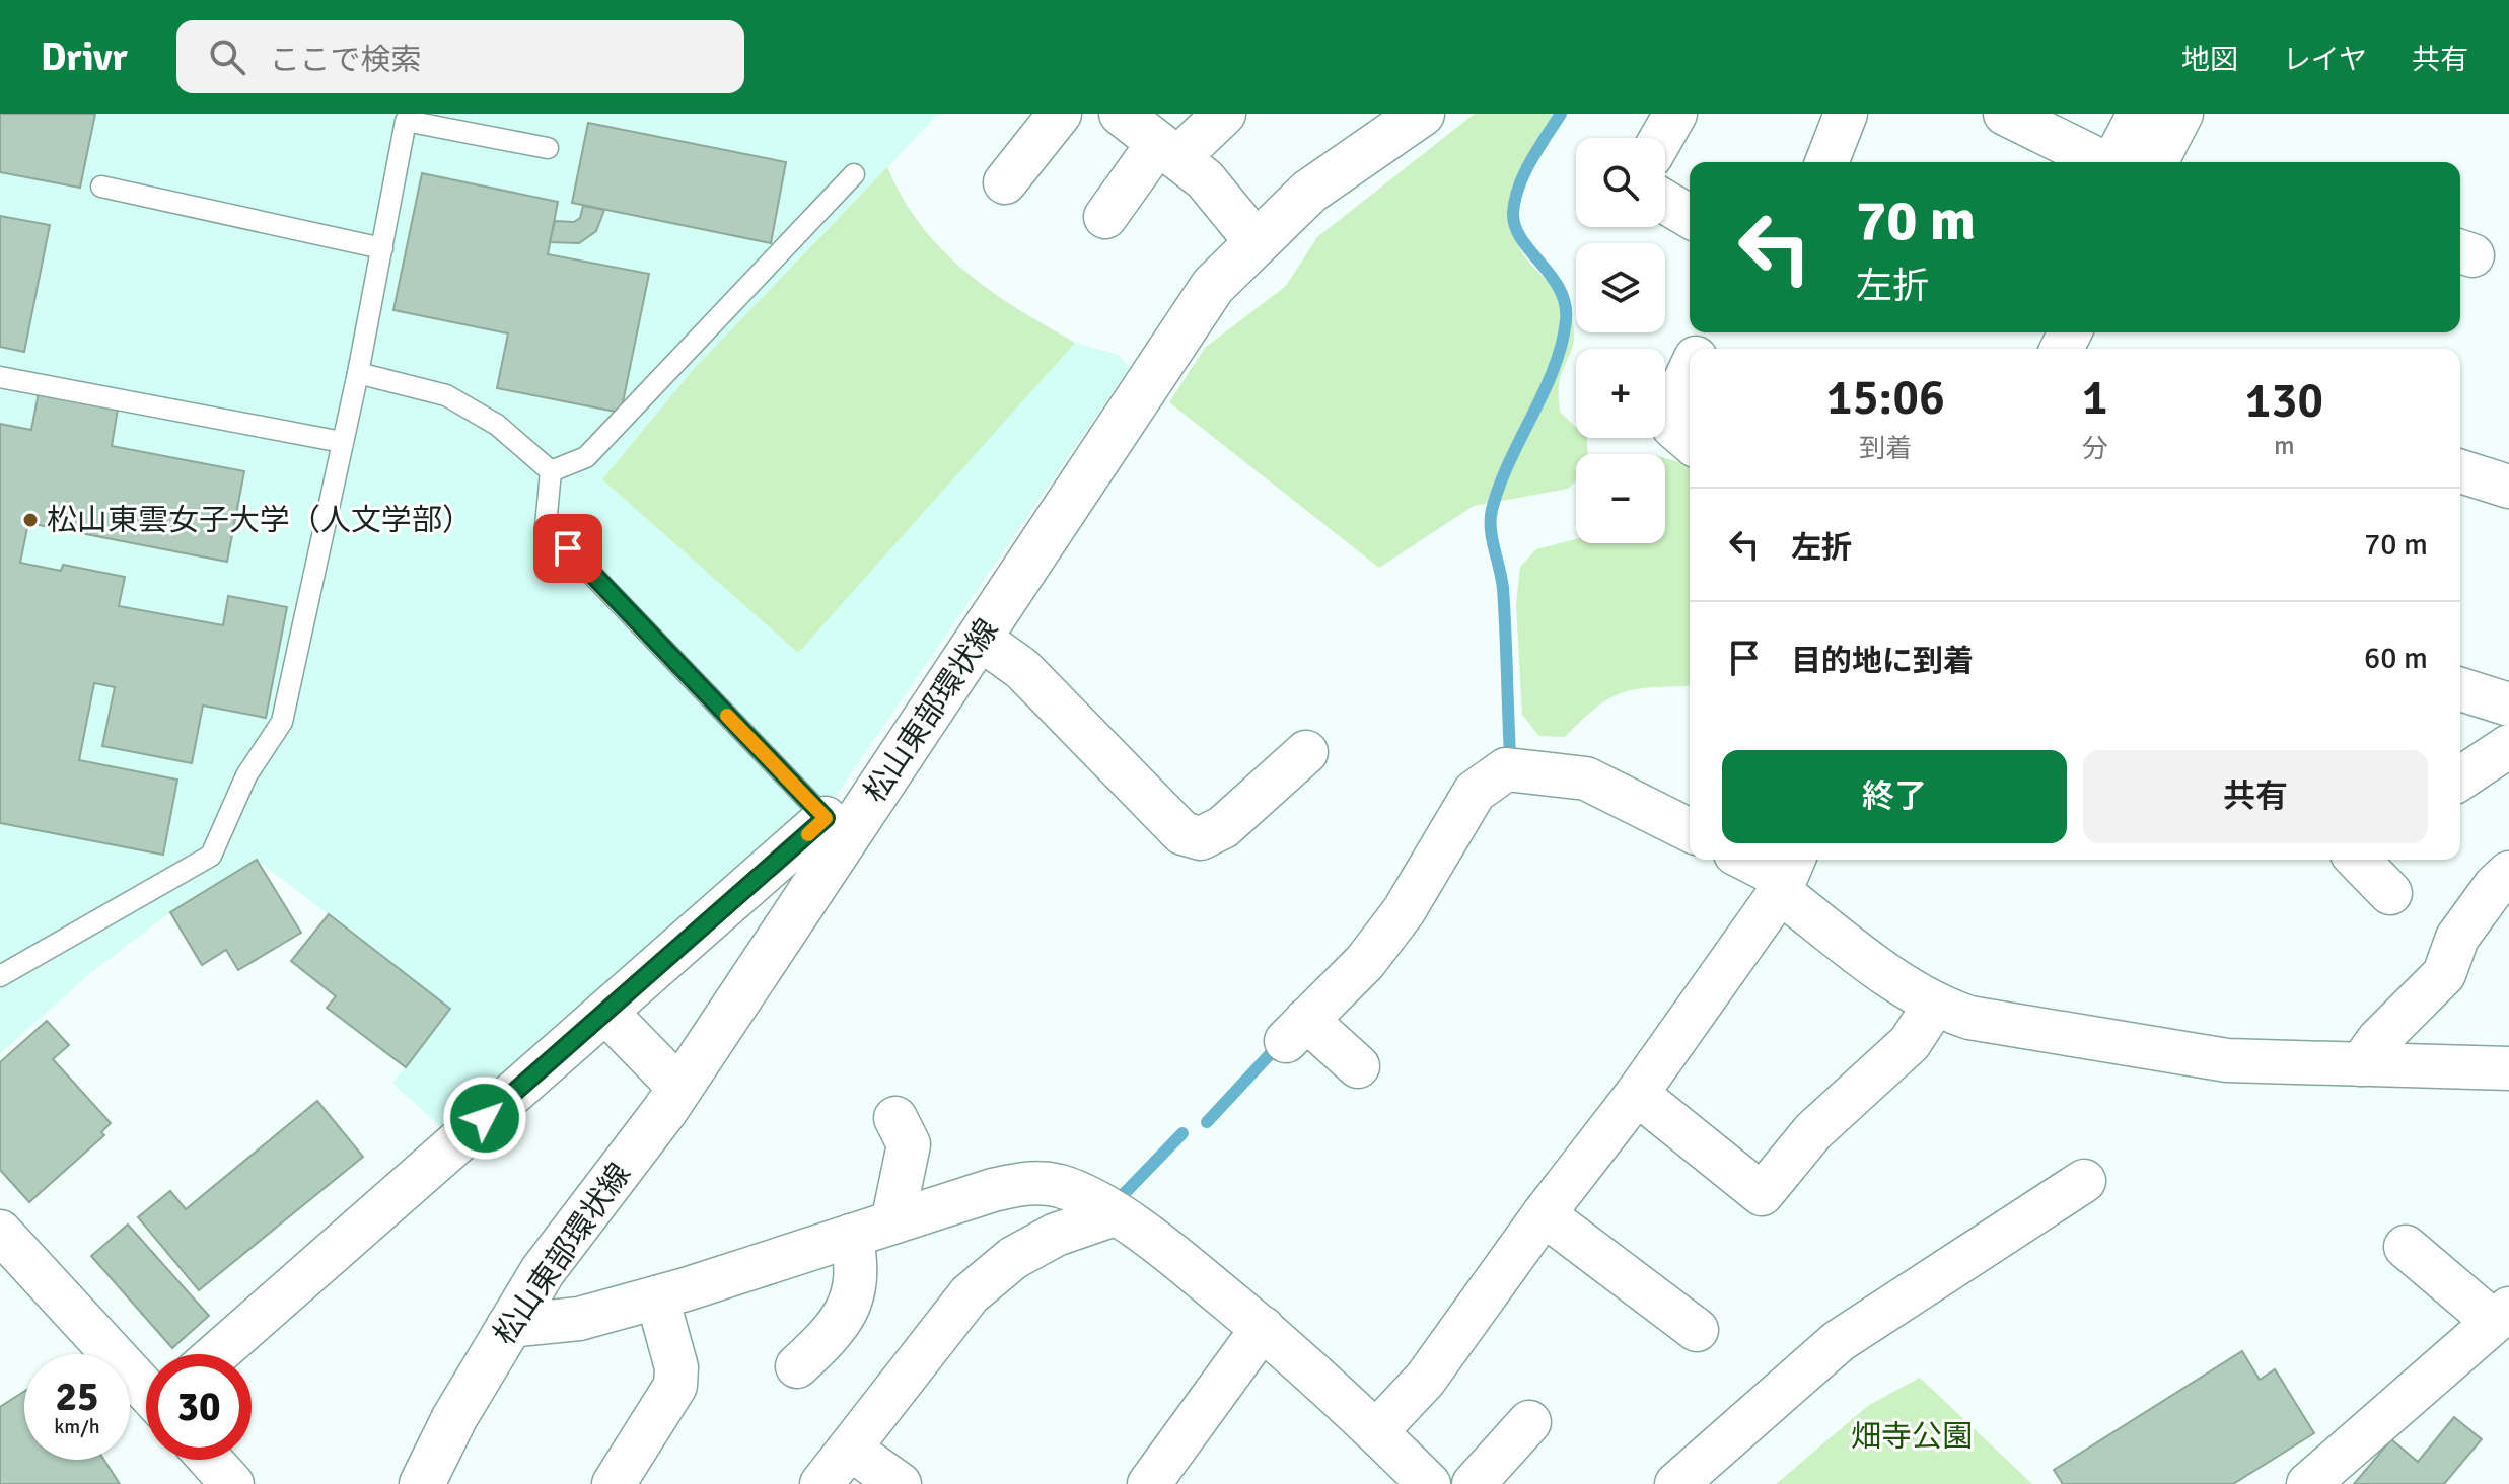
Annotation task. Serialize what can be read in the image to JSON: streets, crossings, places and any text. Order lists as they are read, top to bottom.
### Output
{
  "streets": {
    "main road": ["松山東部環状線"]
  },
  "parks": ["畑寺公園"],
  "places": ["松山東雲女子大学（人文学部）"],
  "page": {
    "header": "Drivr",
    "search": "ここで検索",
    "nav": ["地図", "レイヤ", "共有"],
    "map_buttons": ["+", "−"],
    "turn": ["70 m", "左折"],
    "eta": [
      "15:06",
      "到着",
      "1",
      "分",
      "130",
      "m"
    ],
    "list": [
      {
        "name": "左折",
        "value": "70 m"
      },
      {
        "name": "目的地に到着",
        "value": "60 m"
      }
    ],
    "buttons": ["終了", "共有"],
    "speed": "25 km/h",
    "limit": "30"
  }
}
